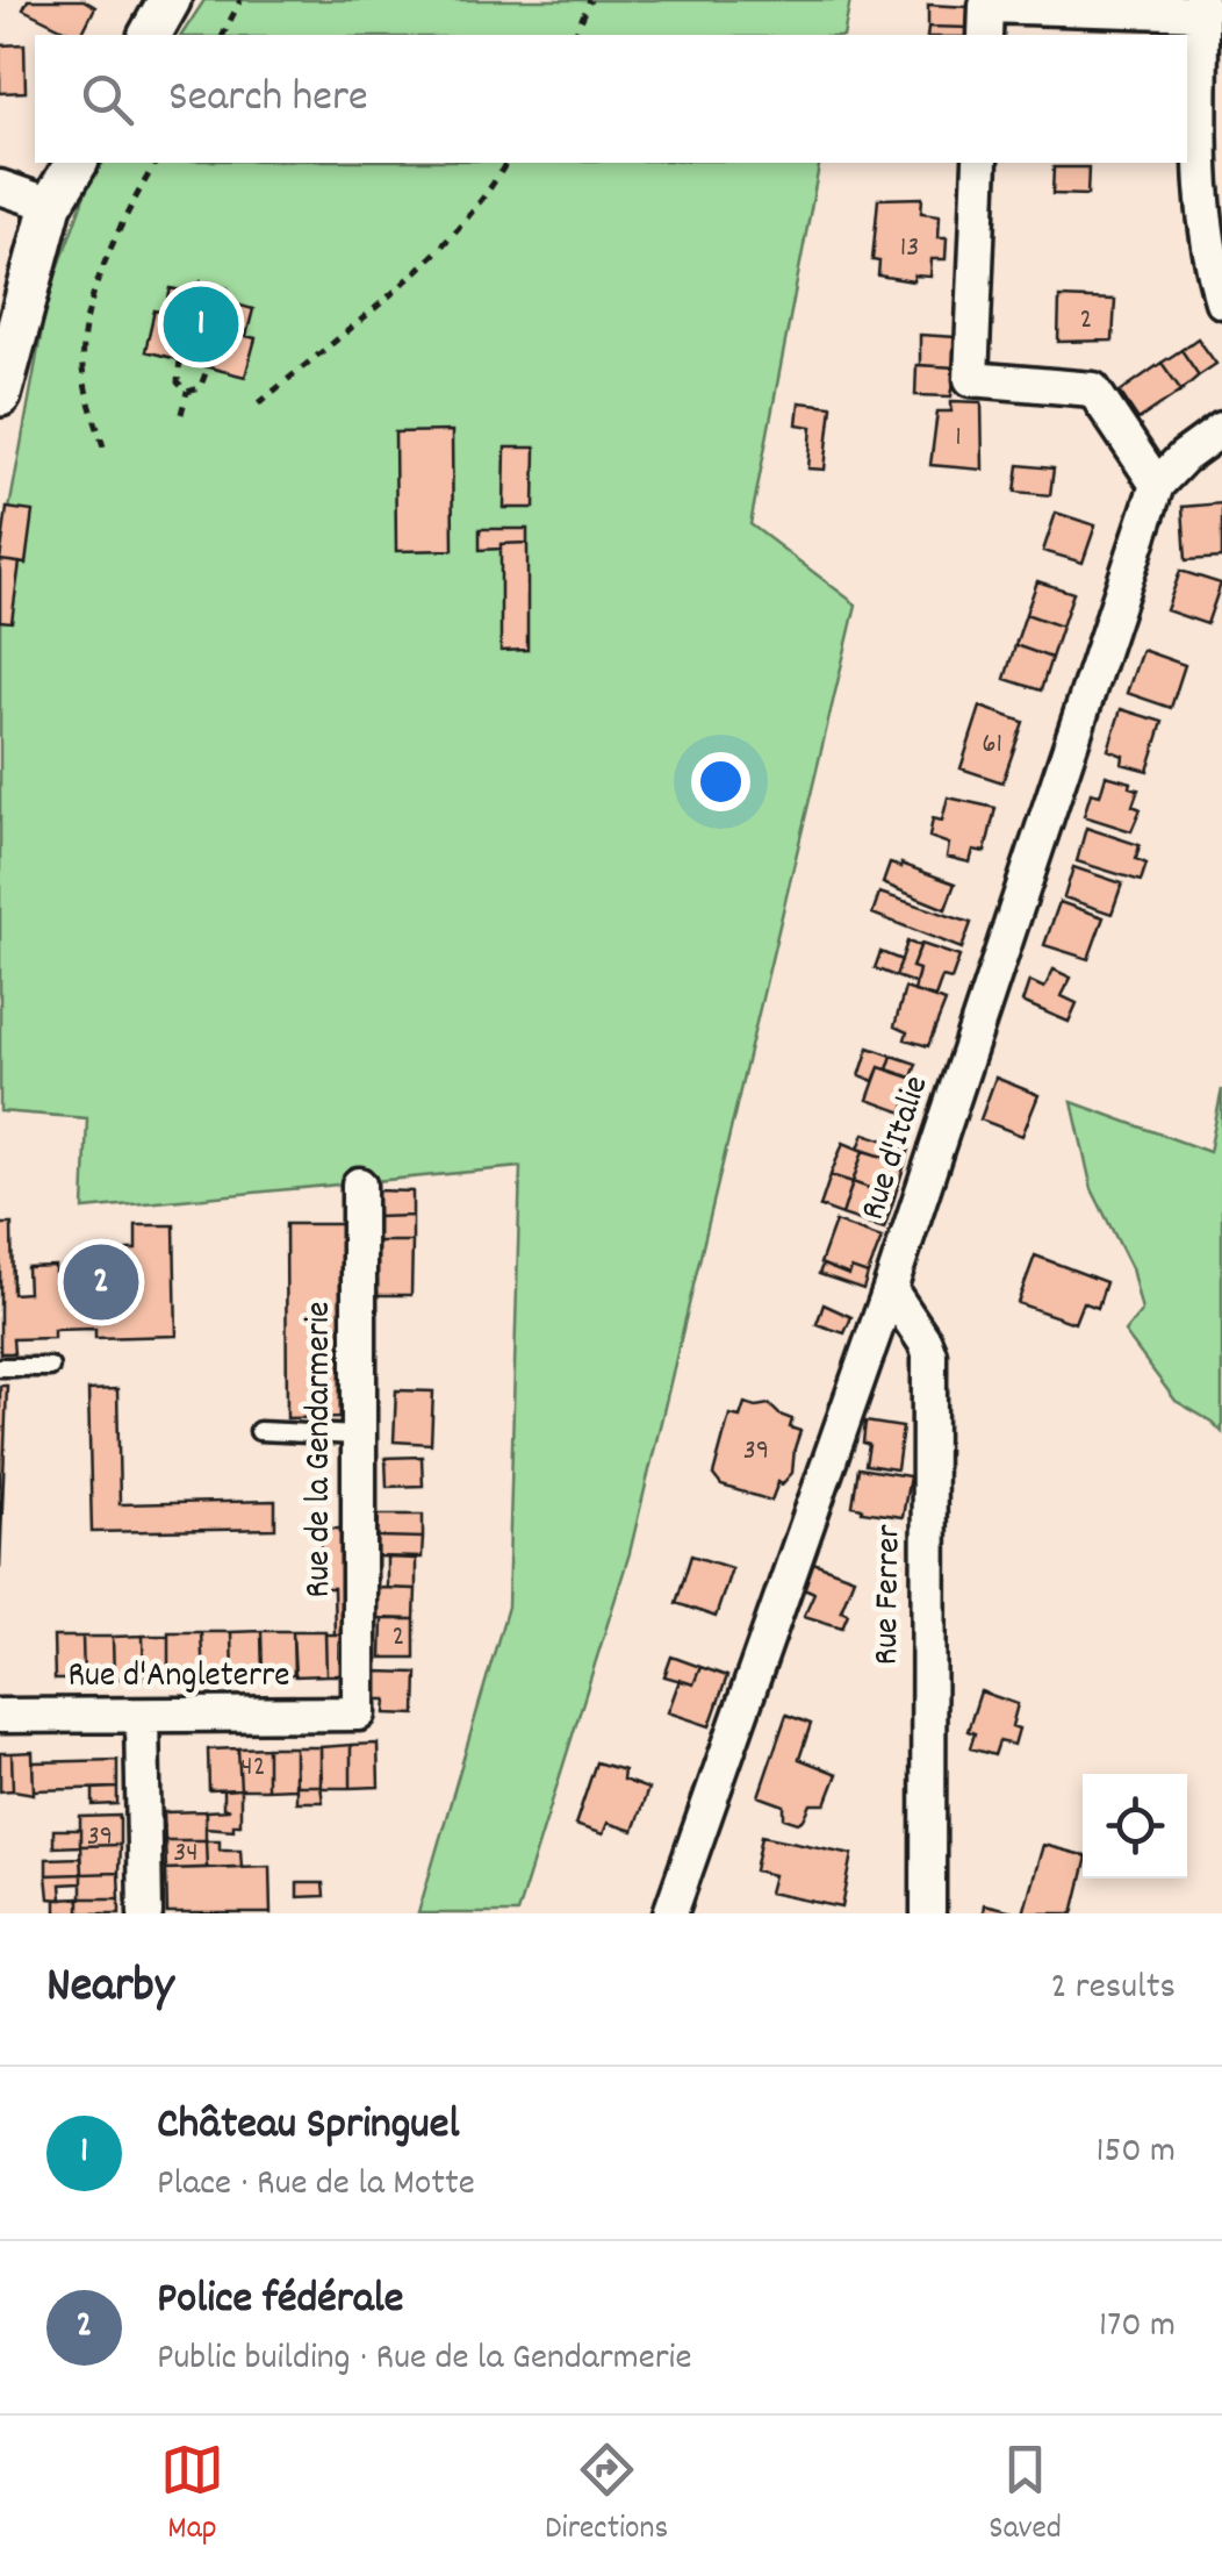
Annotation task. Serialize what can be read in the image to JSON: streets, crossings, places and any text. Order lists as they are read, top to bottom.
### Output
{
  "streets": {
    "street": [
      "Rue d'Italie",
      "Rue de la Gendarmerie",
      "Rue Ferrer",
      "Rue d'Angleterre"
    ]
  },
  "crossings": [
    ["Rue d'Italie", "Rue Ferrer"],
    ["Rue de la Gendarmerie", "Rue d'Angleterre"]
  ],
  "house_numbers": [
    "13",
    "2",
    "1",
    "61",
    "39",
    "2",
    "1",
    "42",
    "39",
    "34"
  ],
  "page": {
    "search": "Search here",
    "pins": ["1", "2"],
    "heading": ["Nearby", "2 results"],
    "list": [
      {
        "mark": "1",
        "name": "Château Springuel",
        "note": "Place · Rue de la Motte",
        "value": "150 m"
      },
      {
        "mark": "2",
        "name": "Police fédérale",
        "note": "Public building · Rue de la Gendarmerie",
        "value": "170 m"
      }
    ],
    "nav": ["Map", "Directions", "Saved"]
  }
}
